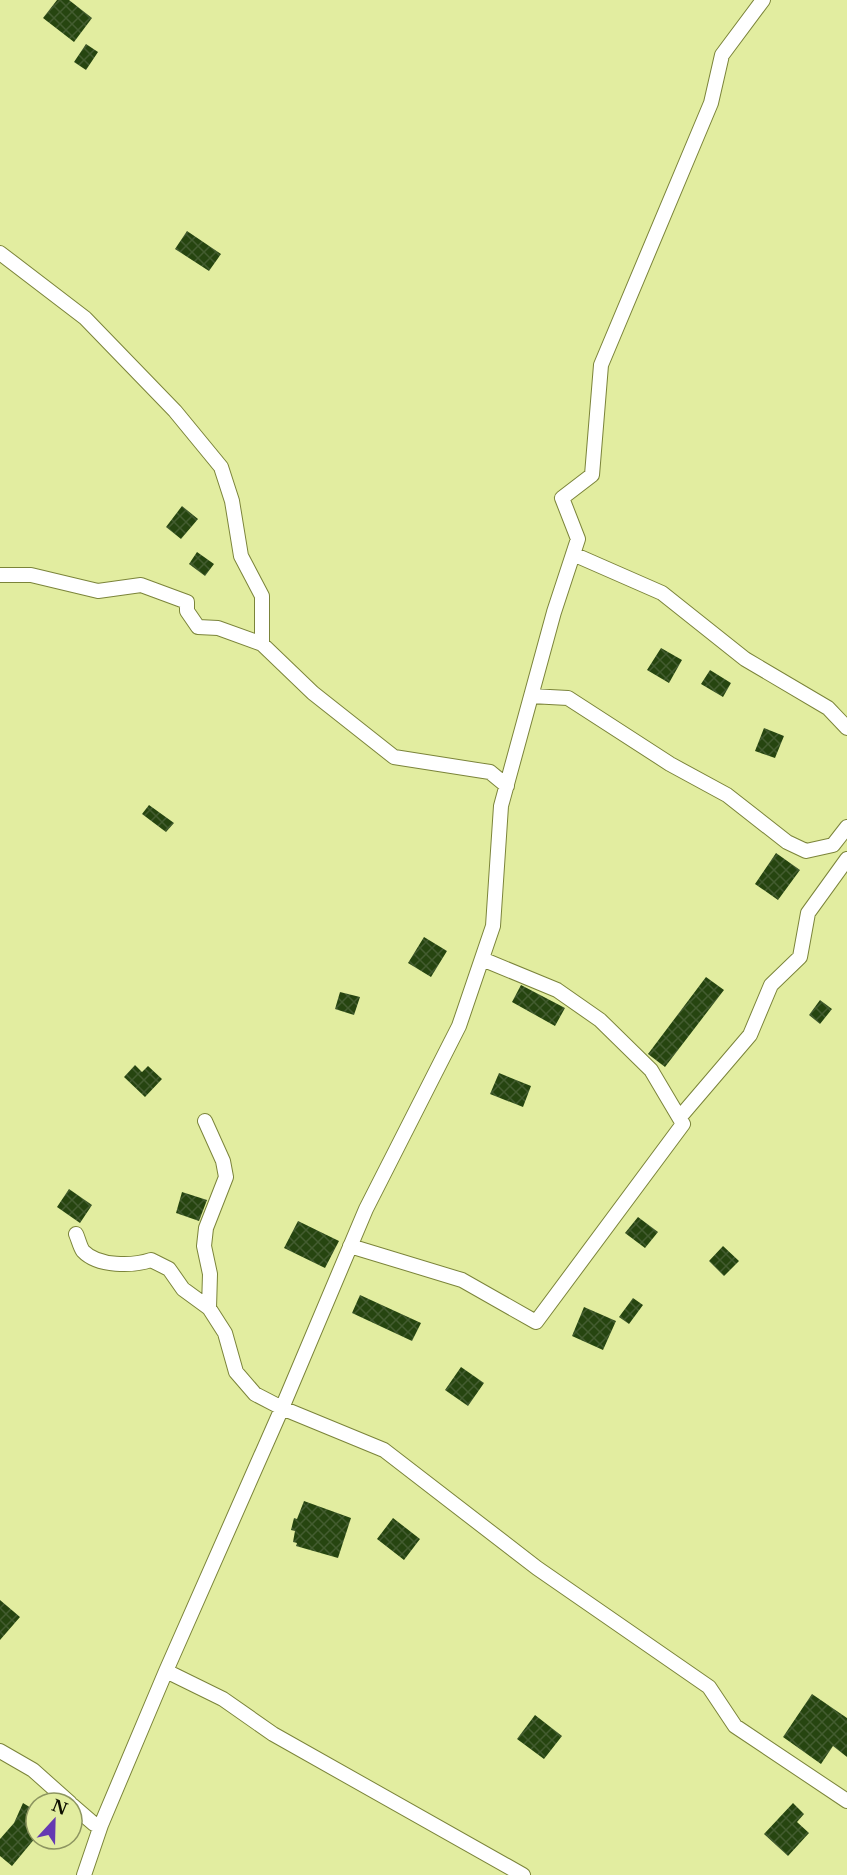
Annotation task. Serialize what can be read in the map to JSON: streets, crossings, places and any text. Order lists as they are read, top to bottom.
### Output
{
  "north": "top"
}
